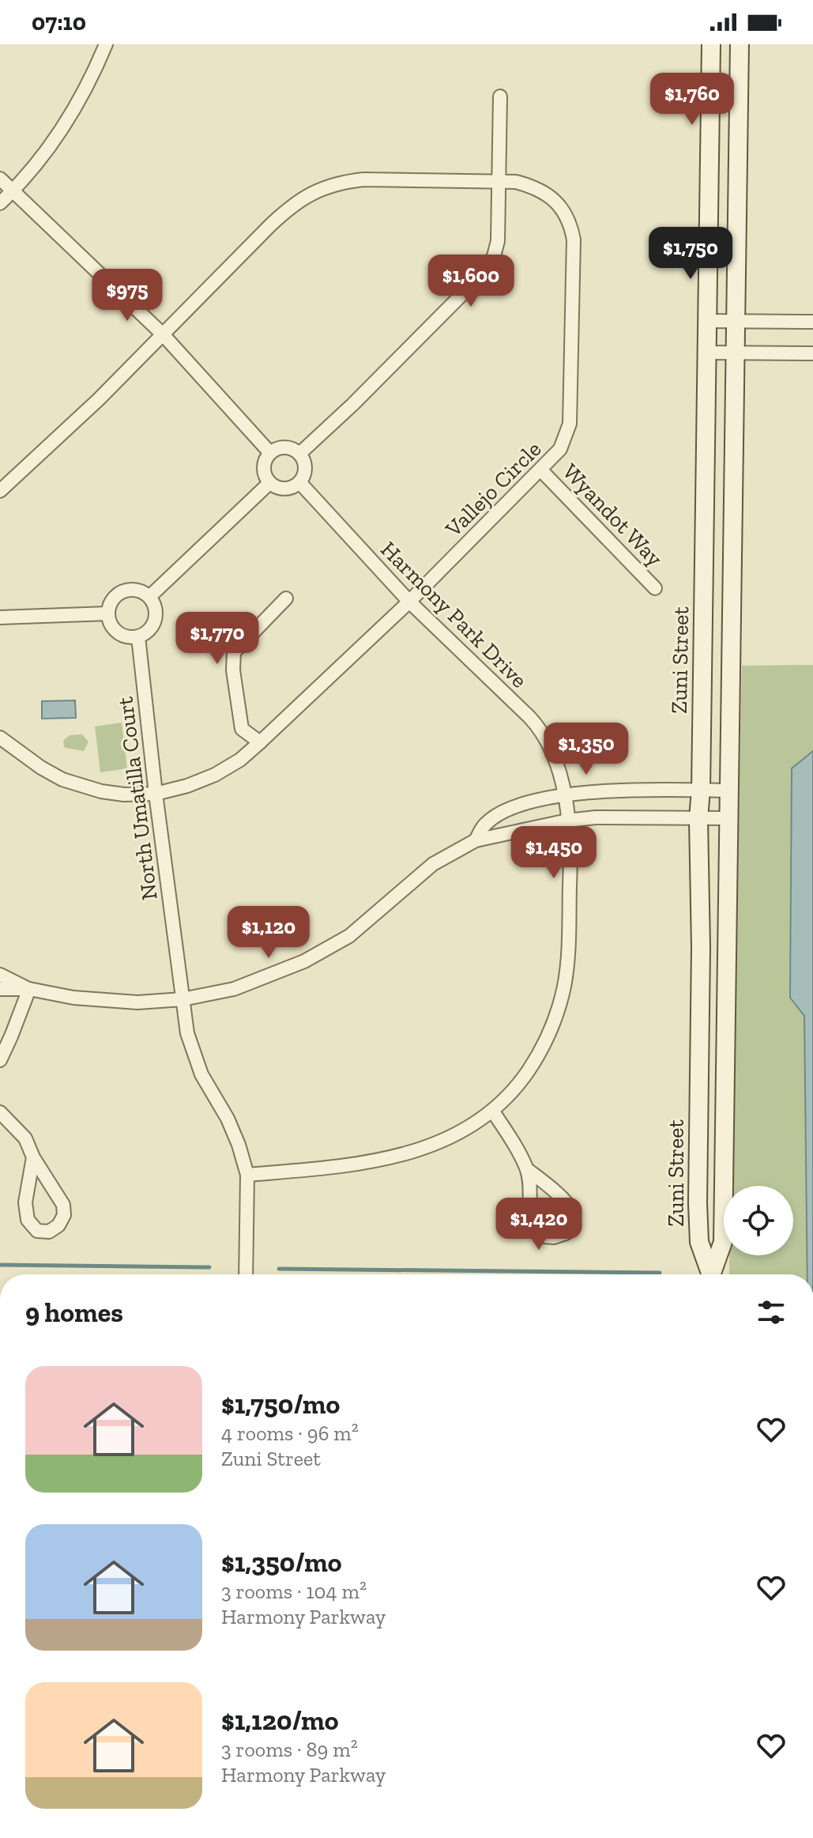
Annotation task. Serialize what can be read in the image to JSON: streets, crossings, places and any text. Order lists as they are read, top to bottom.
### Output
{
  "streets": {
    "main road": ["Zuni Street"],
    "street": [
      "Vallejo Circle",
      "Wyandot Way",
      "Harmony Park Drive",
      "North Umatilla Court"
    ]
  },
  "crossings": [
    ["Vallejo Circle", "Wyandot Way"],
    ["Vallejo Circle", "Harmony Park Drive"],
    ["Vallejo Circle", "North Umatilla Court"],
    ["Harmony Park Drive", "North Umatilla Court"]
  ],
  "page": {
    "status": "07:10",
    "price": [
      "$1,760",
      "$1,750",
      "$1,600",
      "$975",
      "$1,770",
      "$1,350",
      "$1,450",
      "$1,120",
      "$1,420"
    ],
    "heading": "9 homes",
    "list": [
      {
        "name": "$1,750/mo",
        "note": "4 rooms · 96 m² · Zuni Street"
      },
      {
        "name": "$1,350/mo",
        "note": "3 rooms · 104 m² · Harmony Parkway"
      },
      {
        "name": "$1,120/mo",
        "note": "3 rooms · 89 m² · Harmony Parkway"
      }
    ]
  }
}
